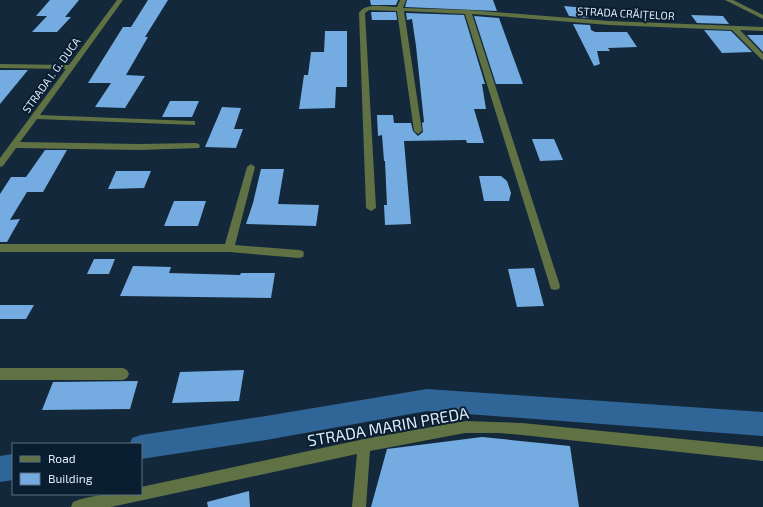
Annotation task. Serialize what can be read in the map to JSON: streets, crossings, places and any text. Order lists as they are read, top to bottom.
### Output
{
  "streets": {
    "street": ["STRADA CRĂIȚELOR", "STRADA I. G. DUCA", "STRADA MARIN PREDA"]
  },
  "legend": ["Road", "Building"]
}
